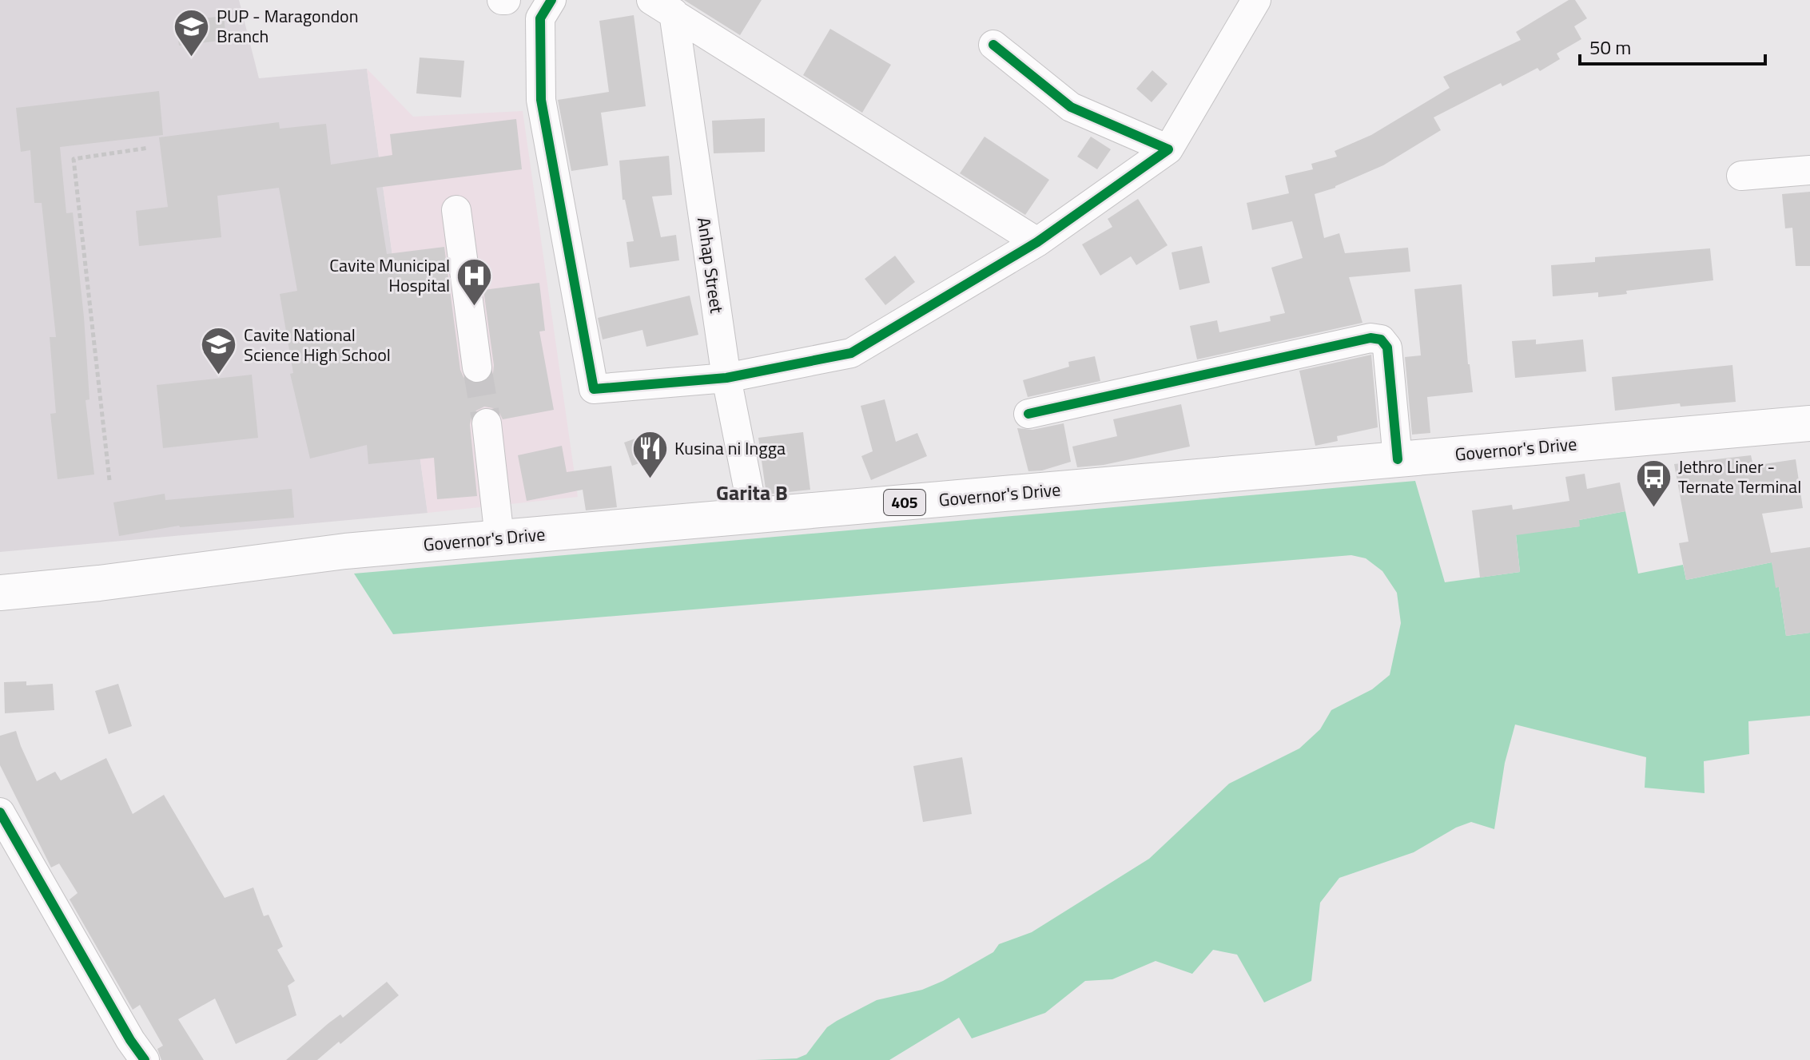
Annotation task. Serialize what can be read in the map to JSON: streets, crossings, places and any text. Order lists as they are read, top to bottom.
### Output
{
  "streets": {
    "main road": ["Governor's Drive", "405"],
    "street": ["Anhap Street"]
  },
  "crossings": [
    ["Anhap Street", "Governor's Drive"]
  ],
  "districts": ["Garita B"],
  "places": {
    "school or university": ["PUP - Maragondon Branch", "Cavite National Science High School"],
    "hospital": ["Cavite Municipal Hospital"],
    "restaurant": ["Kusina ni Ingga"],
    "bus stop": ["Jethro Liner - Ternate Terminal"]
  },
  "scale_bar": "50 m"
}
